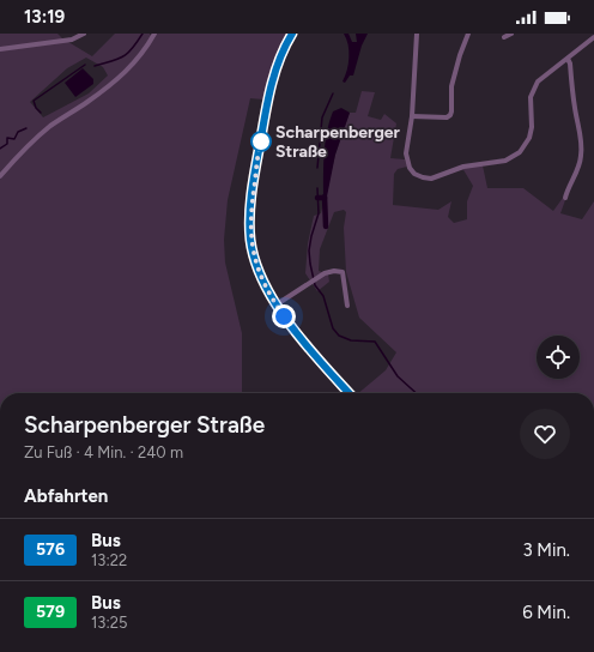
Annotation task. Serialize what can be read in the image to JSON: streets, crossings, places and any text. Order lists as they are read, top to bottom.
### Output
{
  "places": ["Scharpenberger Straße"],
  "lines": ["bus line 576"],
  "page": {
    "status": "13:19",
    "heading": [
      ["Scharpenberger Straße", "Zu Fuß · 4 Min. · 240 m"],
      "Abfahrten"
    ],
    "list": [
      {
        "mark": "576",
        "name": "Bus",
        "note": "13:22",
        "value": "3 Min."
      },
      {
        "mark": "579",
        "name": "Bus",
        "note": "13:25",
        "value": "6 Min."
      }
    ]
  }
}
